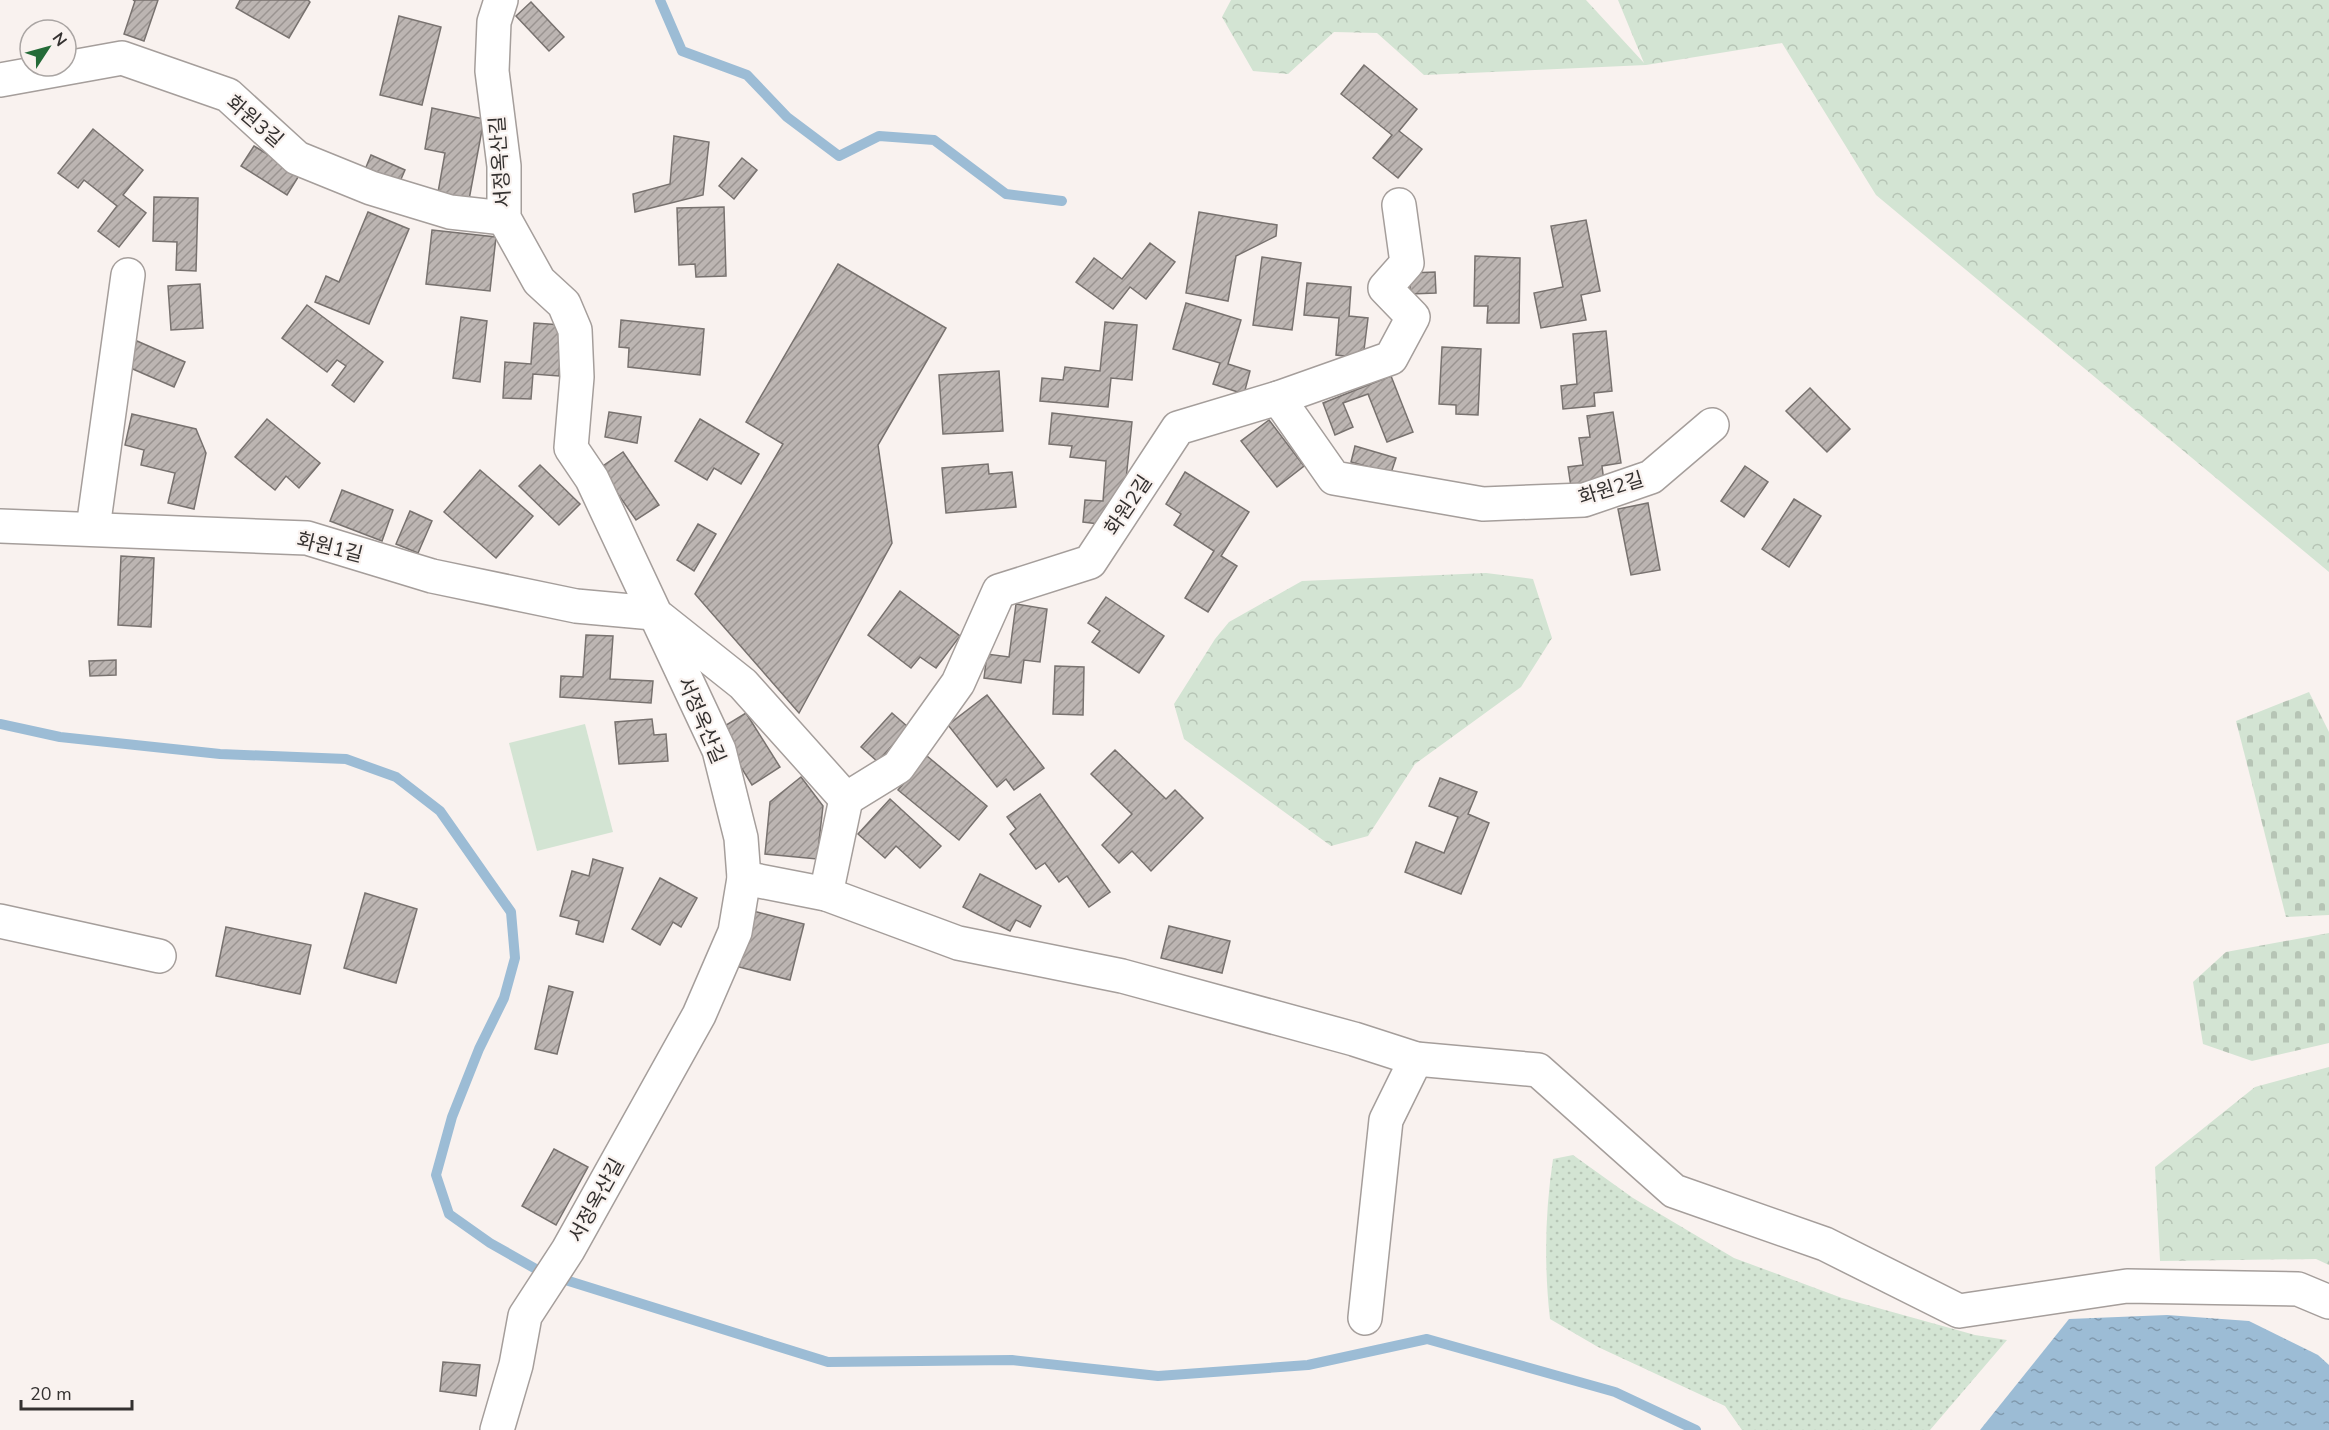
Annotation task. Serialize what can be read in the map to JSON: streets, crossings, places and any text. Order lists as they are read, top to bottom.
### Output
{
  "streets": {
    "lane": [
      "화원3길",
      "서정옥산길",
      "화원2길",
      "화원1길"
    ]
  },
  "crossings": [
    ["화원3길", "서정옥산길"],
    ["서정옥산길", "화원1길"]
  ],
  "scale_bar": "20 m",
  "north": "top right"
}
